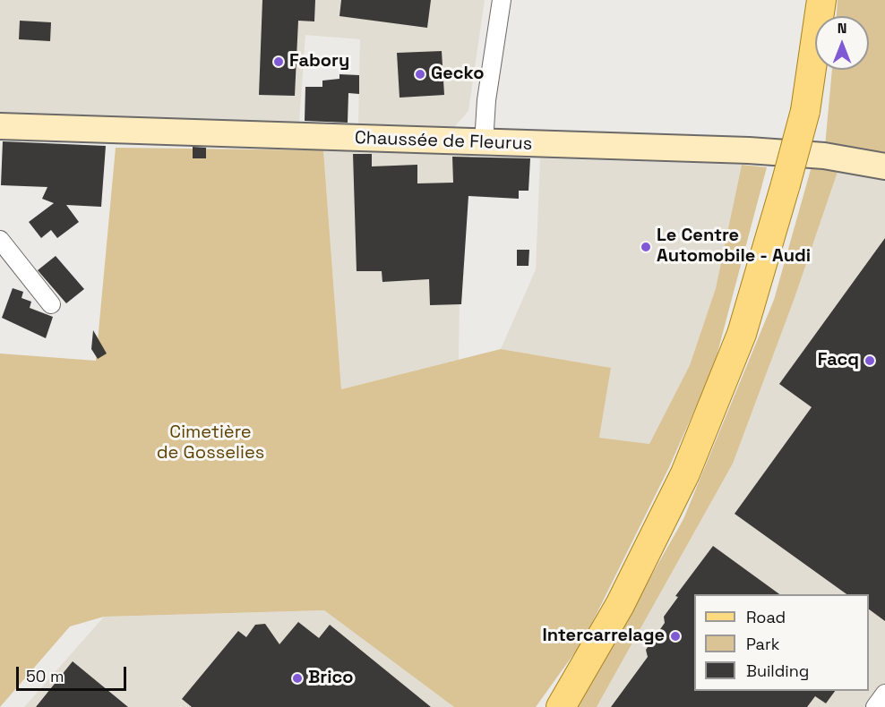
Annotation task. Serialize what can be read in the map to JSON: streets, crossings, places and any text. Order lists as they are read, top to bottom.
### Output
{
  "streets": {
    "main road": ["Chaussée de Fleurus"]
  },
  "parks": ["Cimetière de Gosselies"],
  "places": [
    "Fabory",
    "Gecko",
    "Le Centre Automobile - Audi",
    "Facq",
    "Intercarrelage",
    "Brico"
  ],
  "legend": ["Road", "Park", "Building"],
  "scale_bar": "50 m",
  "north": "top"
}
